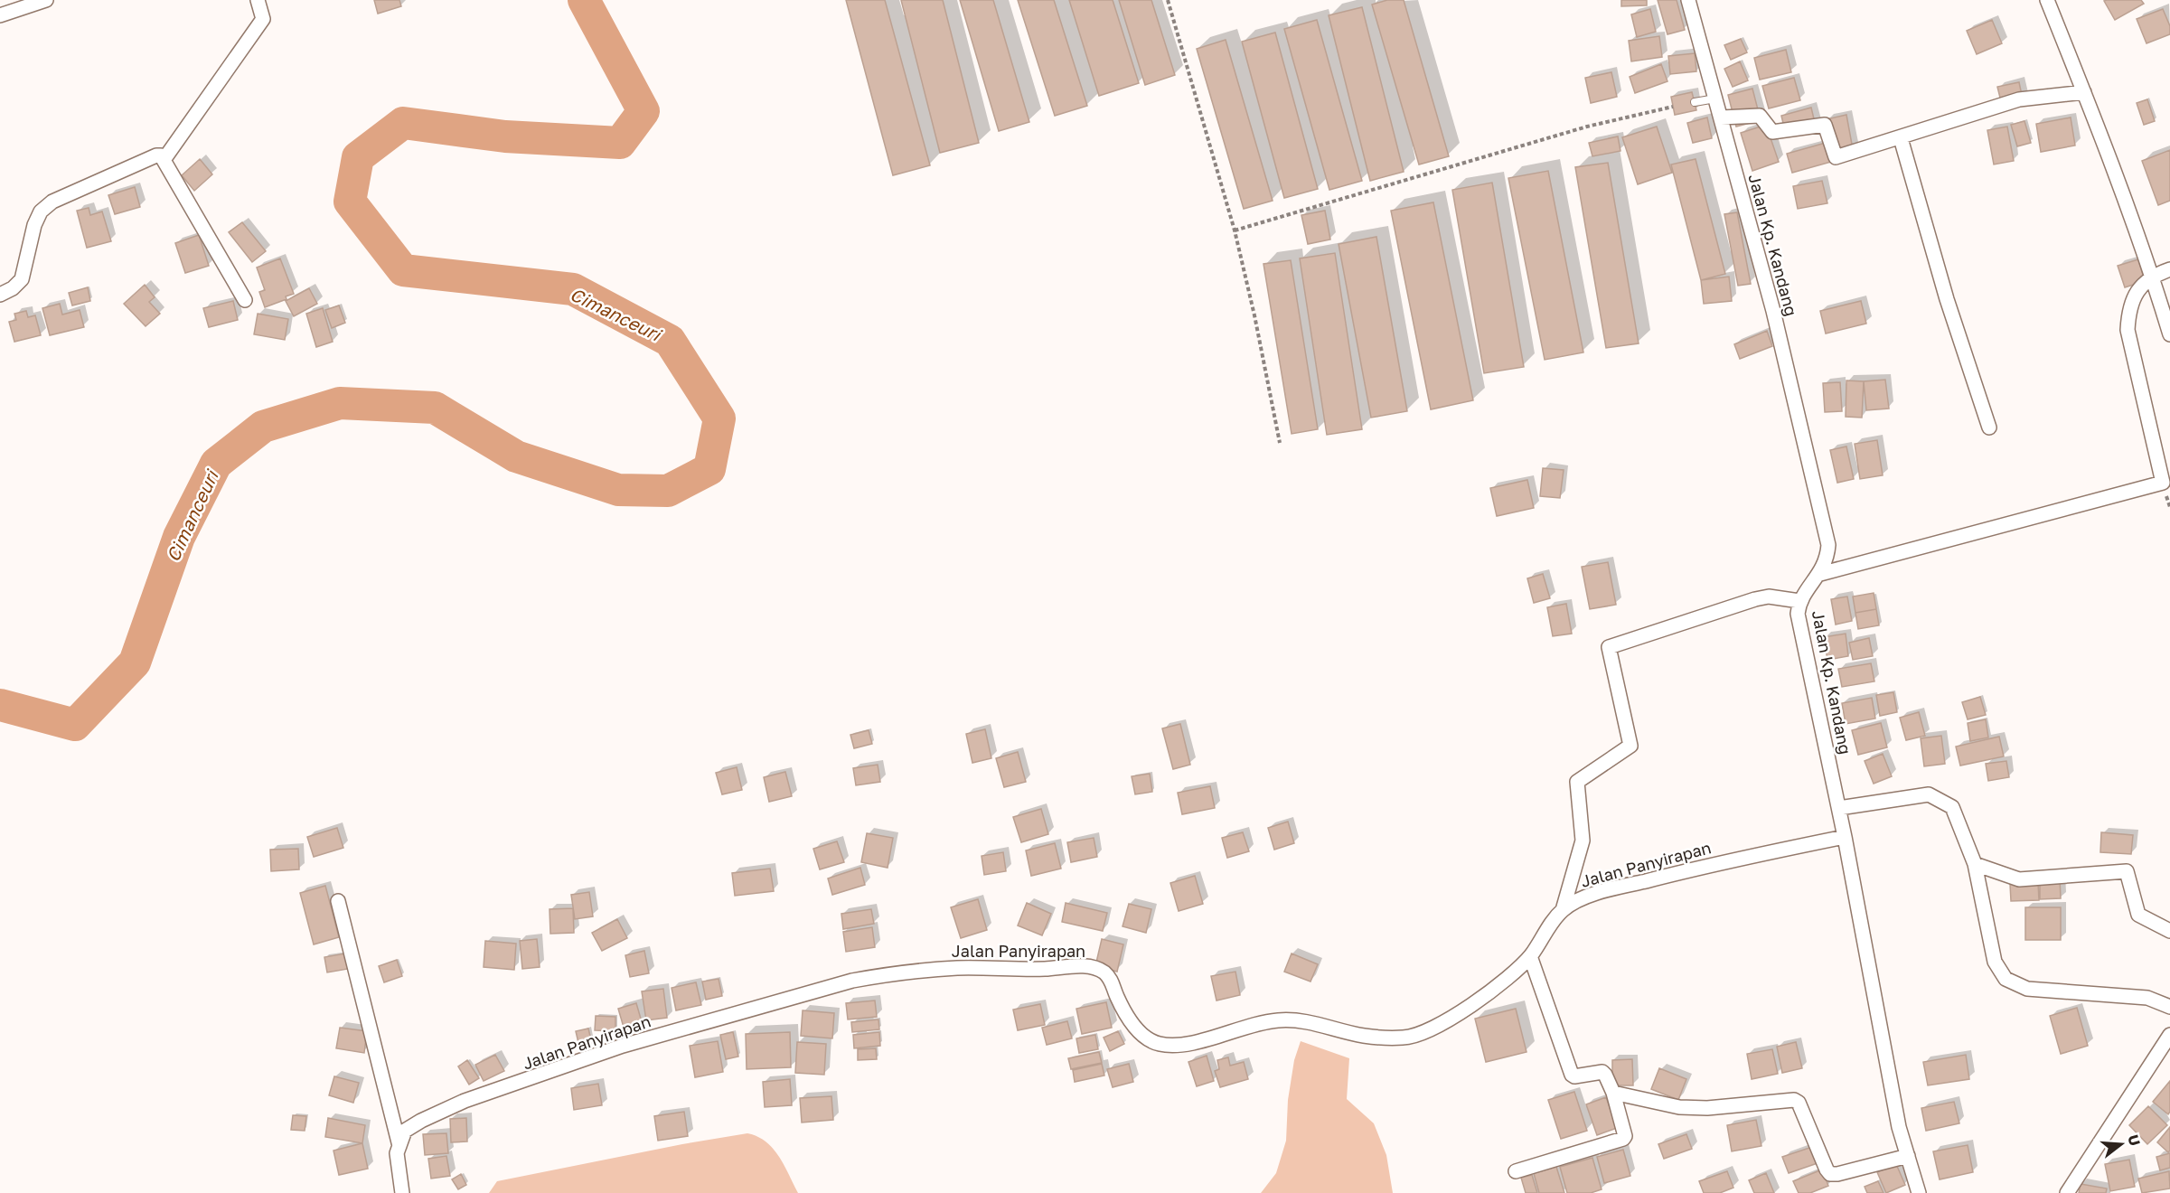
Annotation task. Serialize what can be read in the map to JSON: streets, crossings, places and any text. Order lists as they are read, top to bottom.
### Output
{
  "streets": {
    "street": ["Jalan Kp. Kandang", "Jalan Panyirapan"]
  },
  "crossings": [
    ["Jalan Kp. Kandang", "Jalan Panyirapan"]
  ],
  "water": ["Cimanceuri"],
  "north": "right"
}
